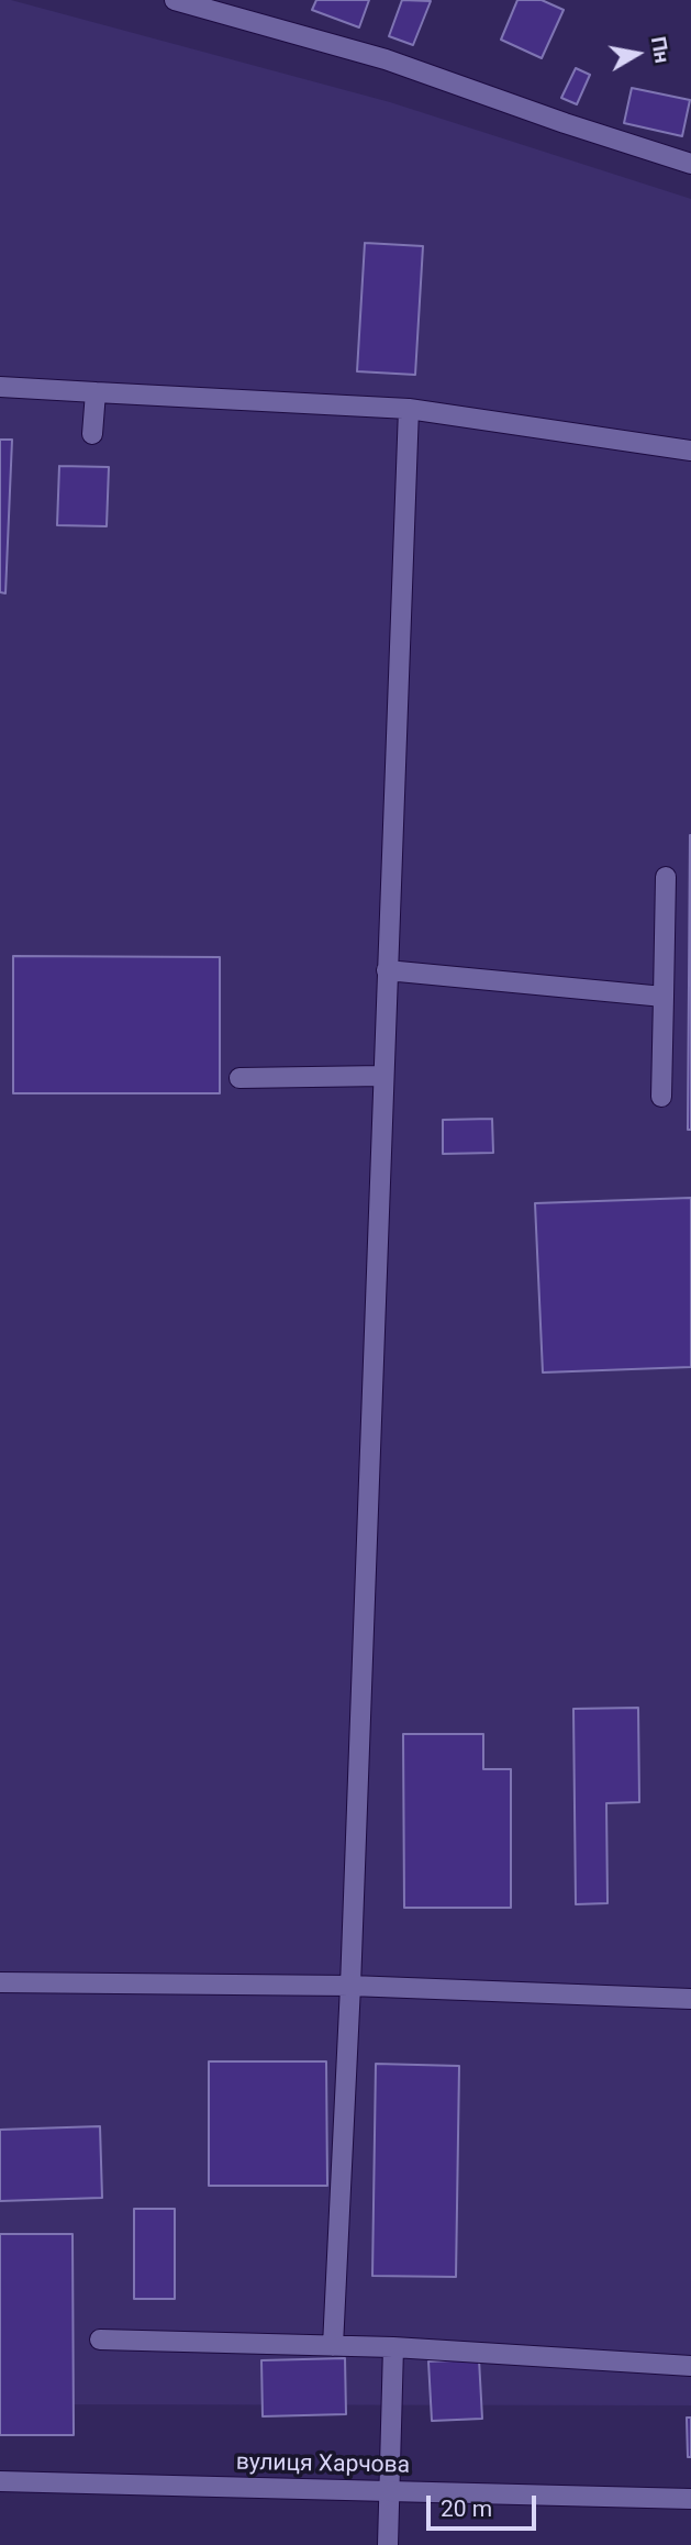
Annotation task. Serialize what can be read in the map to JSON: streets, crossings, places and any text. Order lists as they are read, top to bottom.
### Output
{
  "streets": {
    "street": ["вулиця Харчова"]
  },
  "scale_bar": "20 m",
  "north": "right"
}
